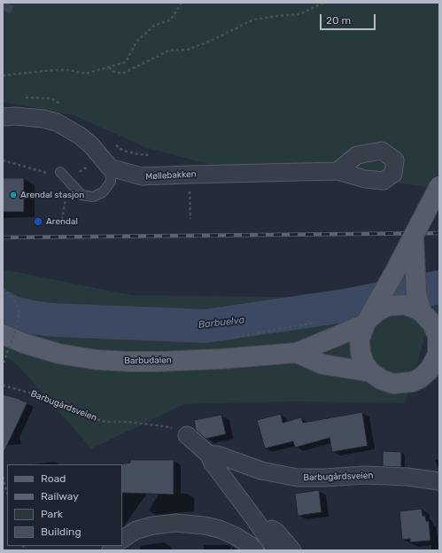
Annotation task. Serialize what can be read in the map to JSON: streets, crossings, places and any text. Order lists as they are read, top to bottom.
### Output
{
  "streets": {
    "main road": ["Barbudalen"],
    "street": ["Møllebakken", "Barbugårdsveien"]
  },
  "water": ["Barbuelva"],
  "places": ["Arendal stasjon", "Arendal"],
  "legend": [
    "Road",
    "Railway",
    "Park",
    "Building"
  ],
  "scale_bar": "20 m"
}
